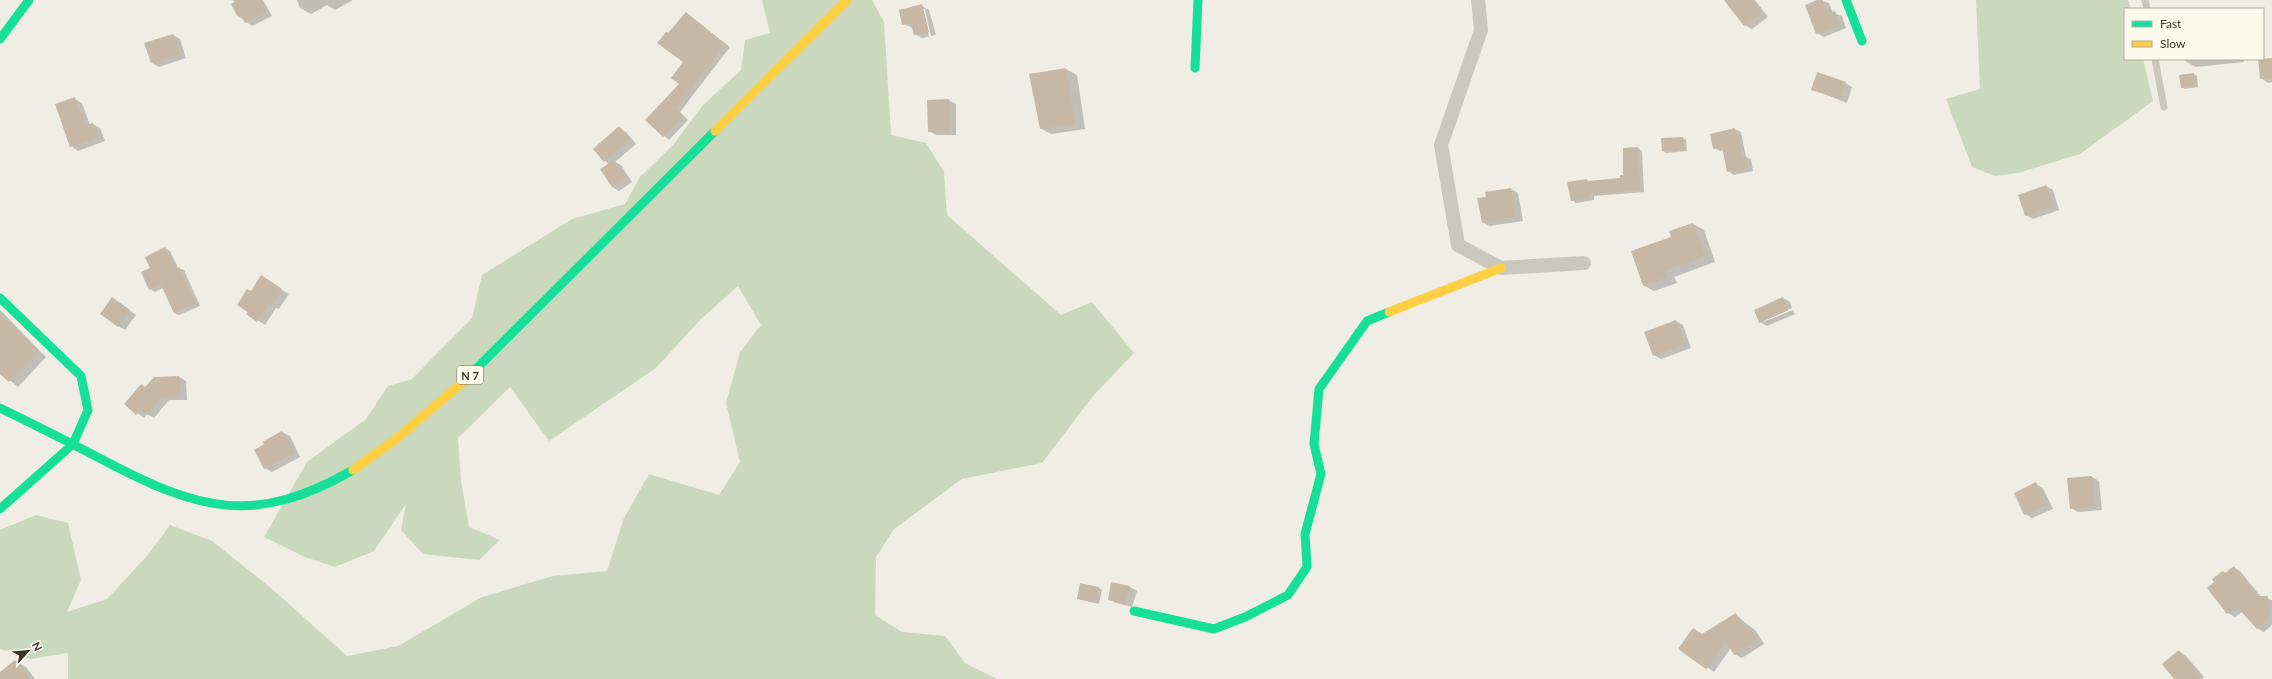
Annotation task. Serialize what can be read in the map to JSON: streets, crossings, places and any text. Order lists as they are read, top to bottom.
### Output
{
  "streets": {
    "main road": ["N 7"]
  },
  "legend": ["Fast", "Slow"],
  "north": "top right"
}
